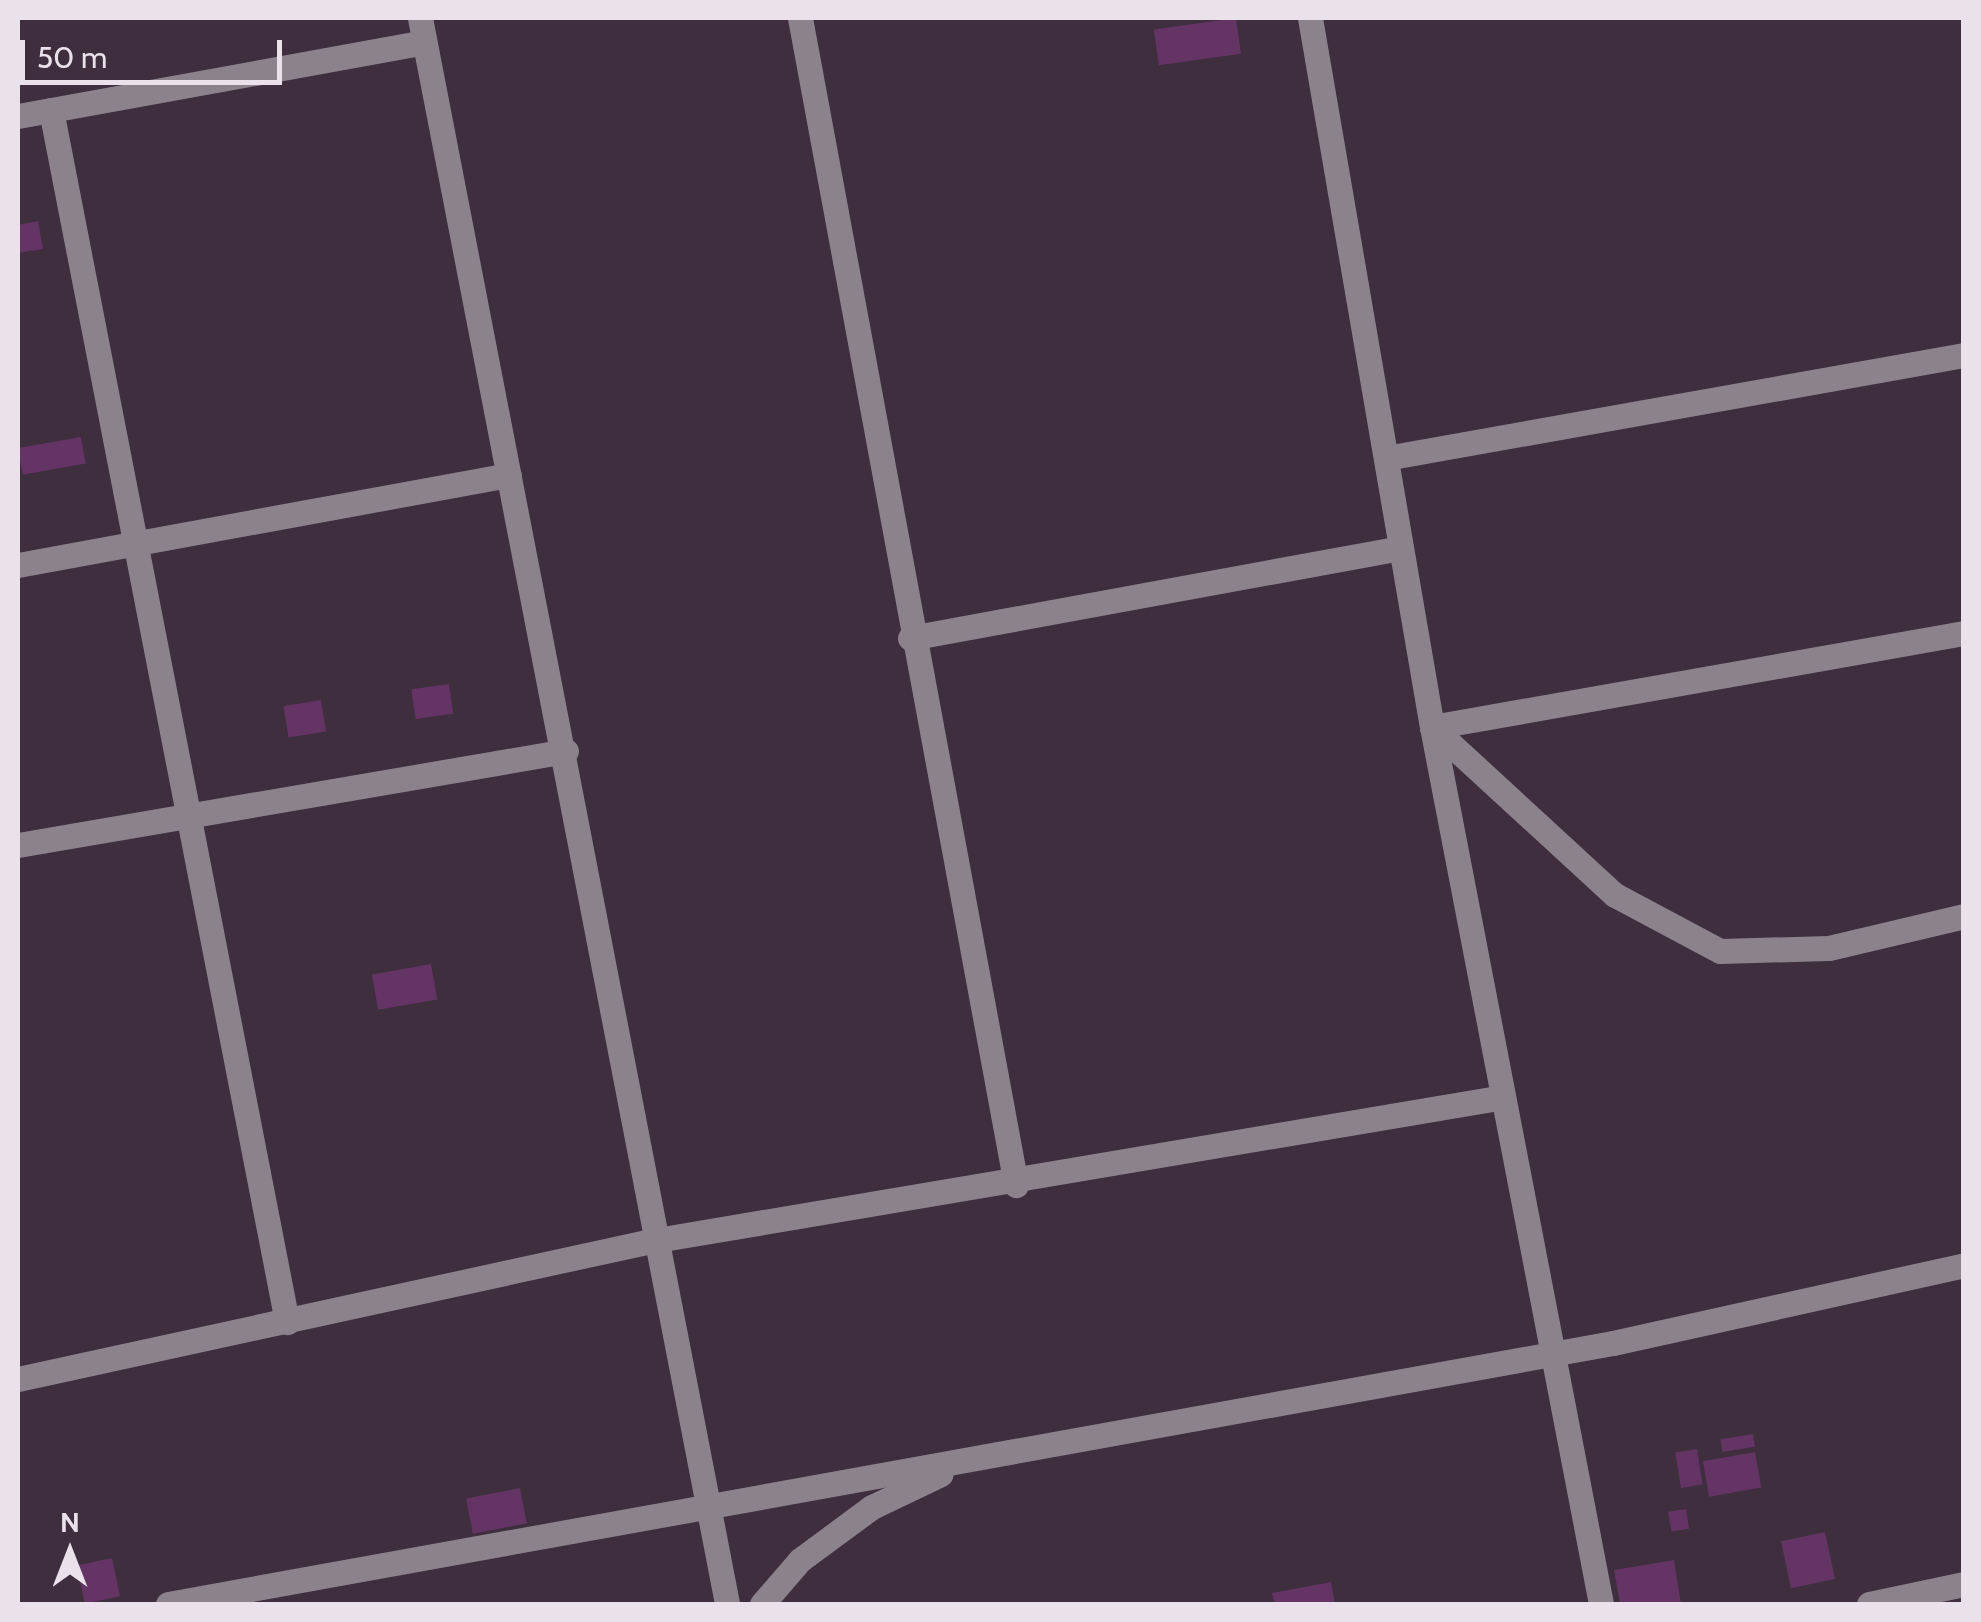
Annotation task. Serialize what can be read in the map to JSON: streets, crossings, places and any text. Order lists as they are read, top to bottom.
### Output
{
  "scale_bar": "50 m",
  "north": "top"
}
